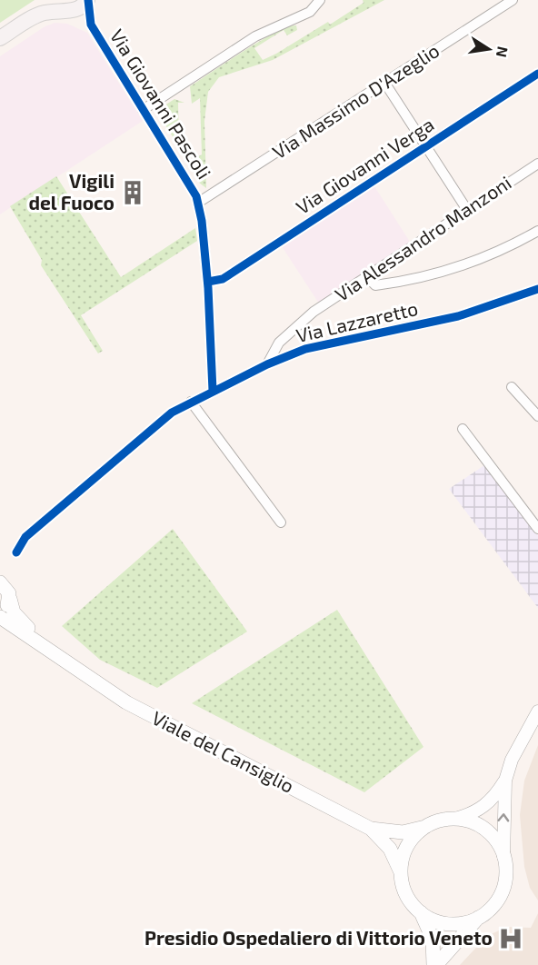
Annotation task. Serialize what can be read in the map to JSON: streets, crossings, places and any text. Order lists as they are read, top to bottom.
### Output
{
  "streets": {
    "main road": ["Viale del Cansiglio"],
    "street": [
      "Via Massimo D'Azeglio",
      "Via Giovanni Pascoli",
      "Via Giovanni Verga",
      "Via Alessandro Manzoni",
      "Via Lazzaretto"
    ]
  },
  "crossings": [
    ["Via Massimo D'Azeglio", "Via Giovanni Pascoli"],
    ["Via Giovanni Pascoli", "Via Giovanni Verga"],
    ["Via Giovanni Pascoli", "Via Lazzaretto"],
    ["Via Alessandro Manzoni", "Via Lazzaretto"]
  ],
  "places": {
    "building": ["Vigili del Fuoco"],
    "hospital": ["Presidio Ospedaliero di Vittorio Veneto"]
  },
  "north": "right"
}
